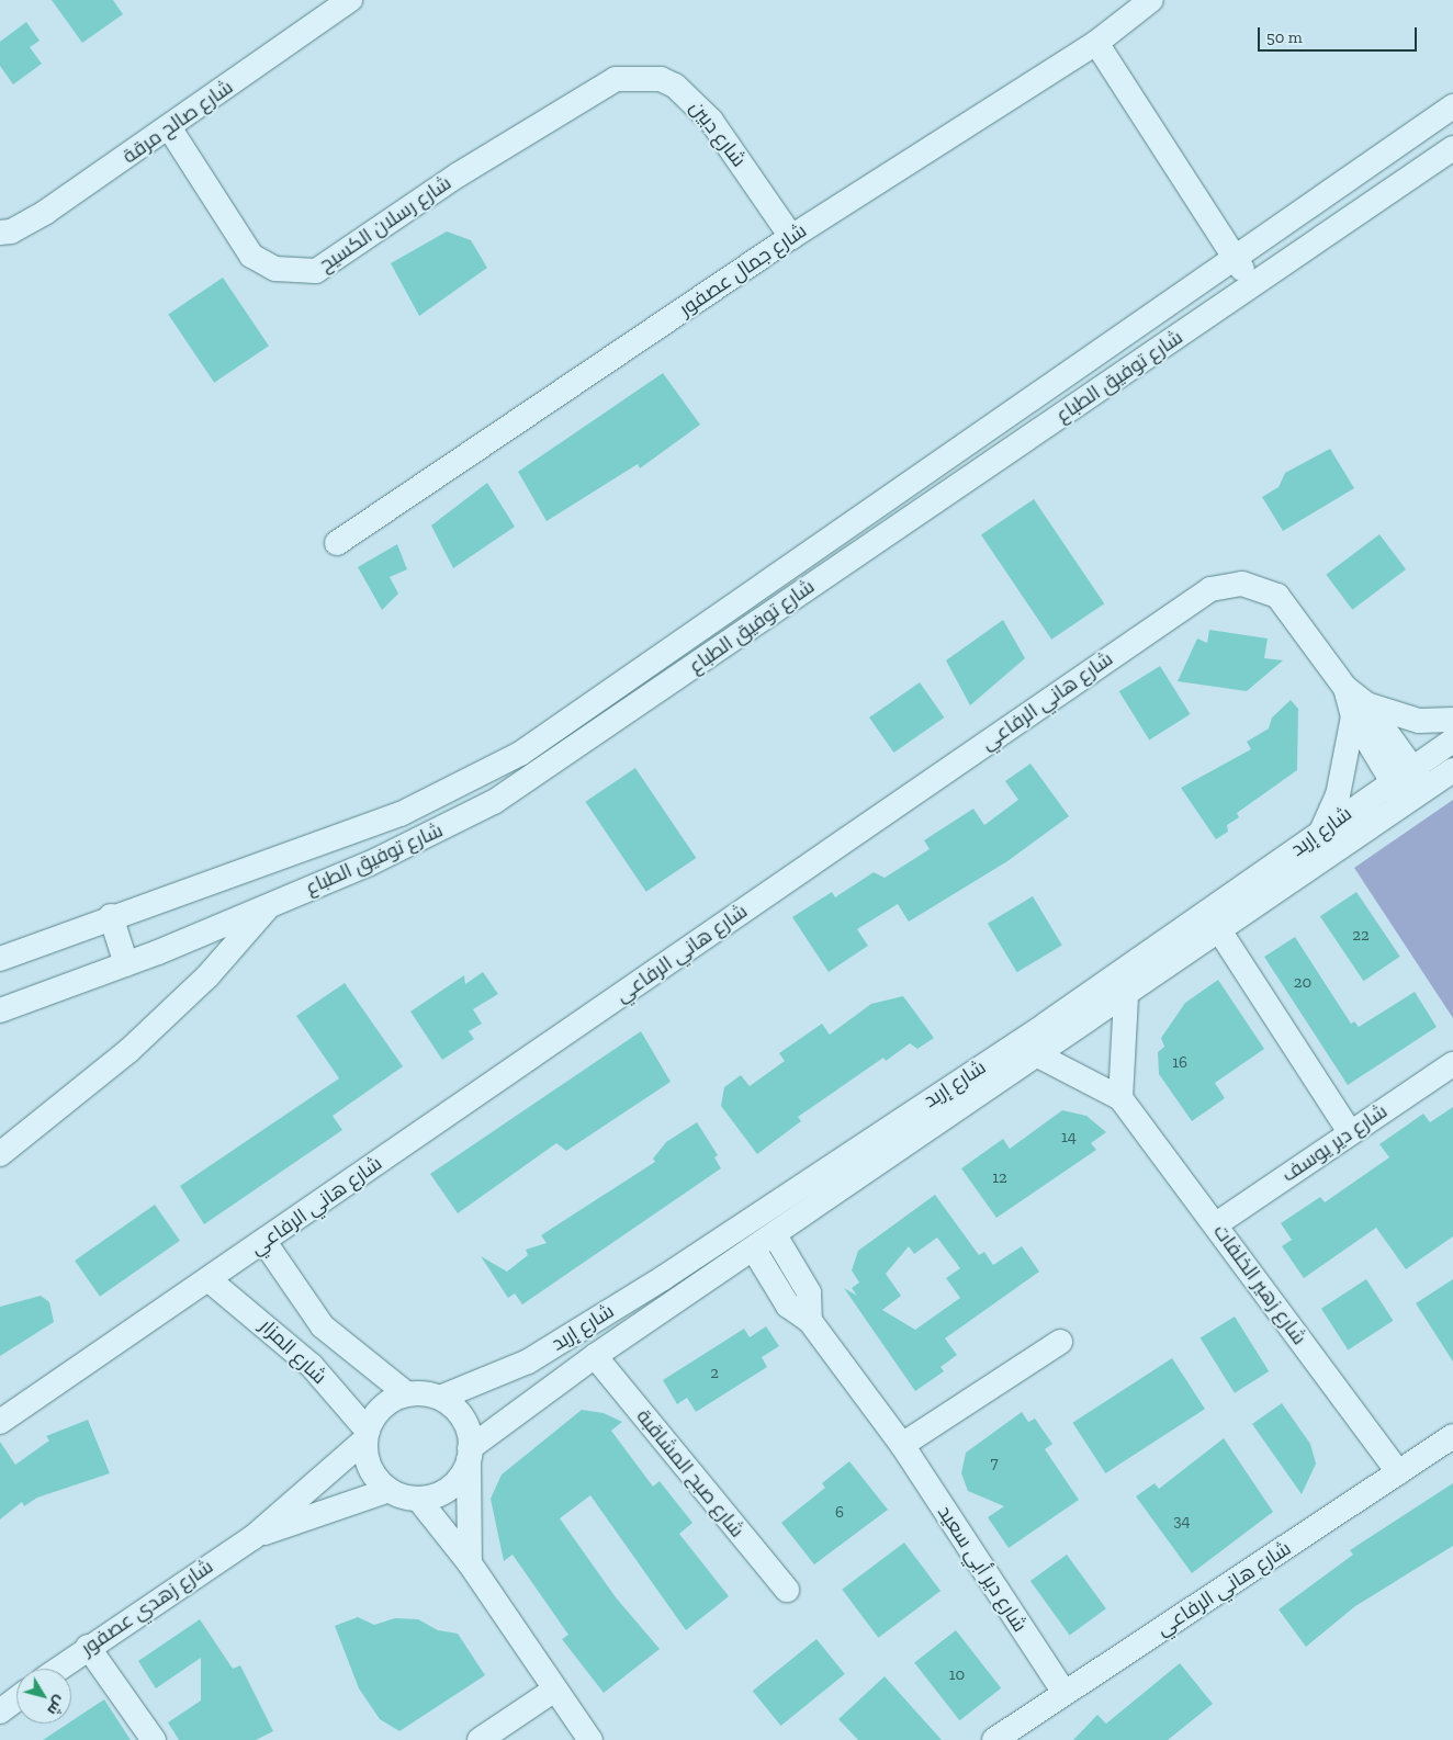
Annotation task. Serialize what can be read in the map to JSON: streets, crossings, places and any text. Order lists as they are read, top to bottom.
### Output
{
  "streets": {
    "street": [
      "شارع صالح مرقة",
      "شارع دبين",
      "شارع رسلان الكسيح",
      "شارع جمال عصفور",
      "شارع توفيق الطباع",
      "شارع هاني الرفاعي",
      "شارع إربد",
      "شارع دير يوسف",
      "شارع زهير الخلفات",
      "شارع المزار",
      "شارع صبح المشاقبة",
      "شارع دير أبي سعيد",
      "شارع زهدي عصفور"
    ]
  },
  "crossings": [
    ["شارع صالح مرقة", "شارع رسلان الكسيح"],
    ["شارع دبين", "شارع رسلان الكسيح"],
    ["شارع دبين", "شارع جمال عصفور"],
    ["شارع هاني الرفاعي", "شارع إربد"],
    ["شارع هاني الرفاعي", "شارع زهير الخلفات"],
    ["شارع هاني الرفاعي", "شارع المزار"],
    ["شارع هاني الرفاعي", "شارع دير أبي سعيد"],
    ["شارع إربد", "شارع زهير الخلفات"],
    ["شارع إربد", "شارع المزار"],
    ["شارع إربد", "شارع صبح المشاقبة"],
    ["شارع إربد", "شارع دير أبي سعيد"],
    ["شارع إربد", "شارع زهدي عصفور"],
    ["شارع دير يوسف", "شارع زهير الخلفات"],
    ["شارع المزار", "شارع زهدي عصفور"]
  ],
  "house_numbers": [
    "22",
    "20",
    "16",
    "14",
    "12",
    "2",
    "7",
    "6",
    "34",
    "10"
  ],
  "scale_bar": "50 m",
  "north": "bottom right"
}
